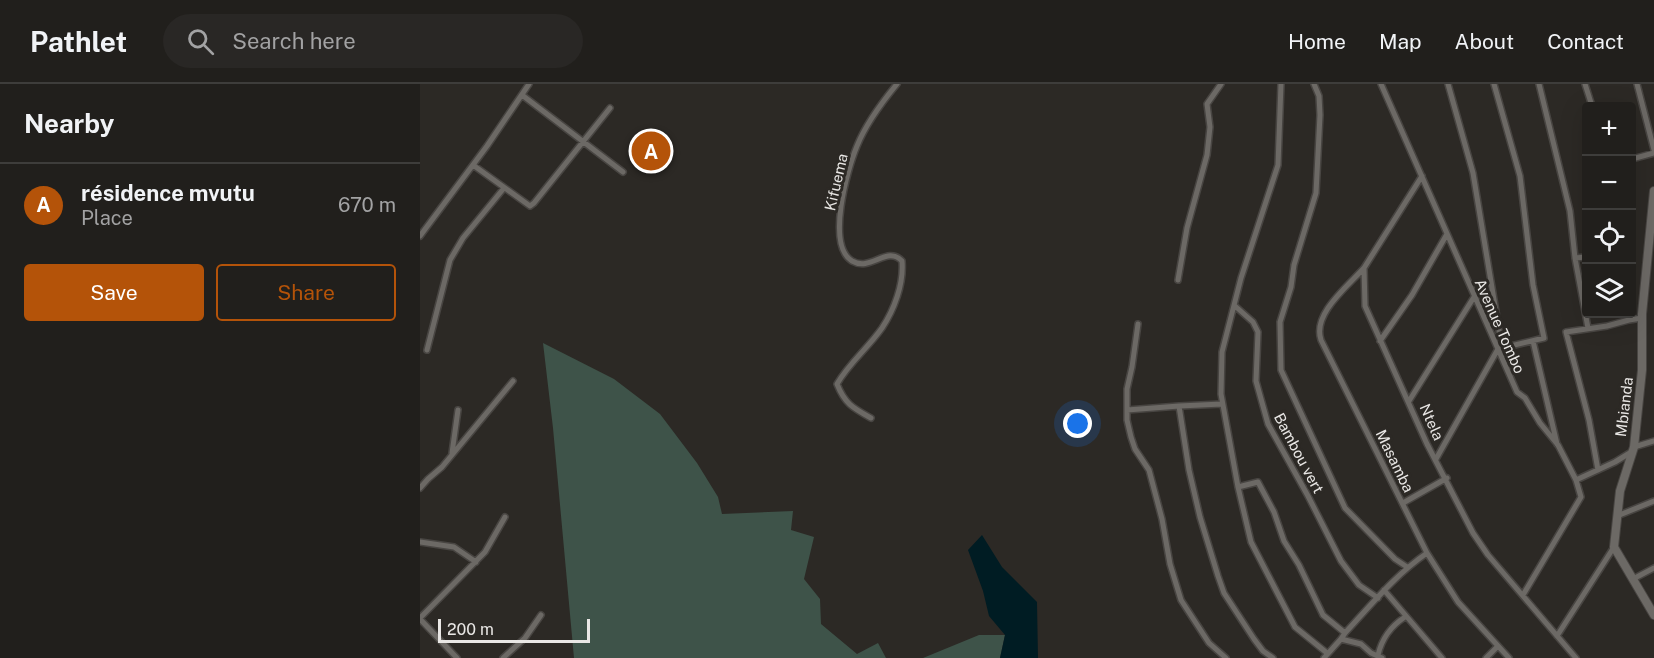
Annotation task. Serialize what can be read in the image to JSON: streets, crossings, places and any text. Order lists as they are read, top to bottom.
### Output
{
  "streets": {
    "street": [
      "Kifuema",
      "Avenue Tombo",
      "Mbianda",
      "Ntela",
      "Bambou vert",
      "Masamba"
    ]
  },
  "crossings": [
    ["Ntela", "Masamba"]
  ],
  "scale_bar": "200 m",
  "page": {
    "header": "Pathlet",
    "search": "Search here",
    "nav": [
      "Home",
      "Map",
      "About",
      "Contact"
    ],
    "heading": "Nearby",
    "map_buttons": ["+", "−"],
    "pins": "A",
    "list": [
      {
        "mark": "A",
        "name": "résidence mvutu",
        "note": "Place",
        "value": "670 m"
      }
    ],
    "buttons": ["Save", "Share"],
    "scale": "200 m"
  }
}
